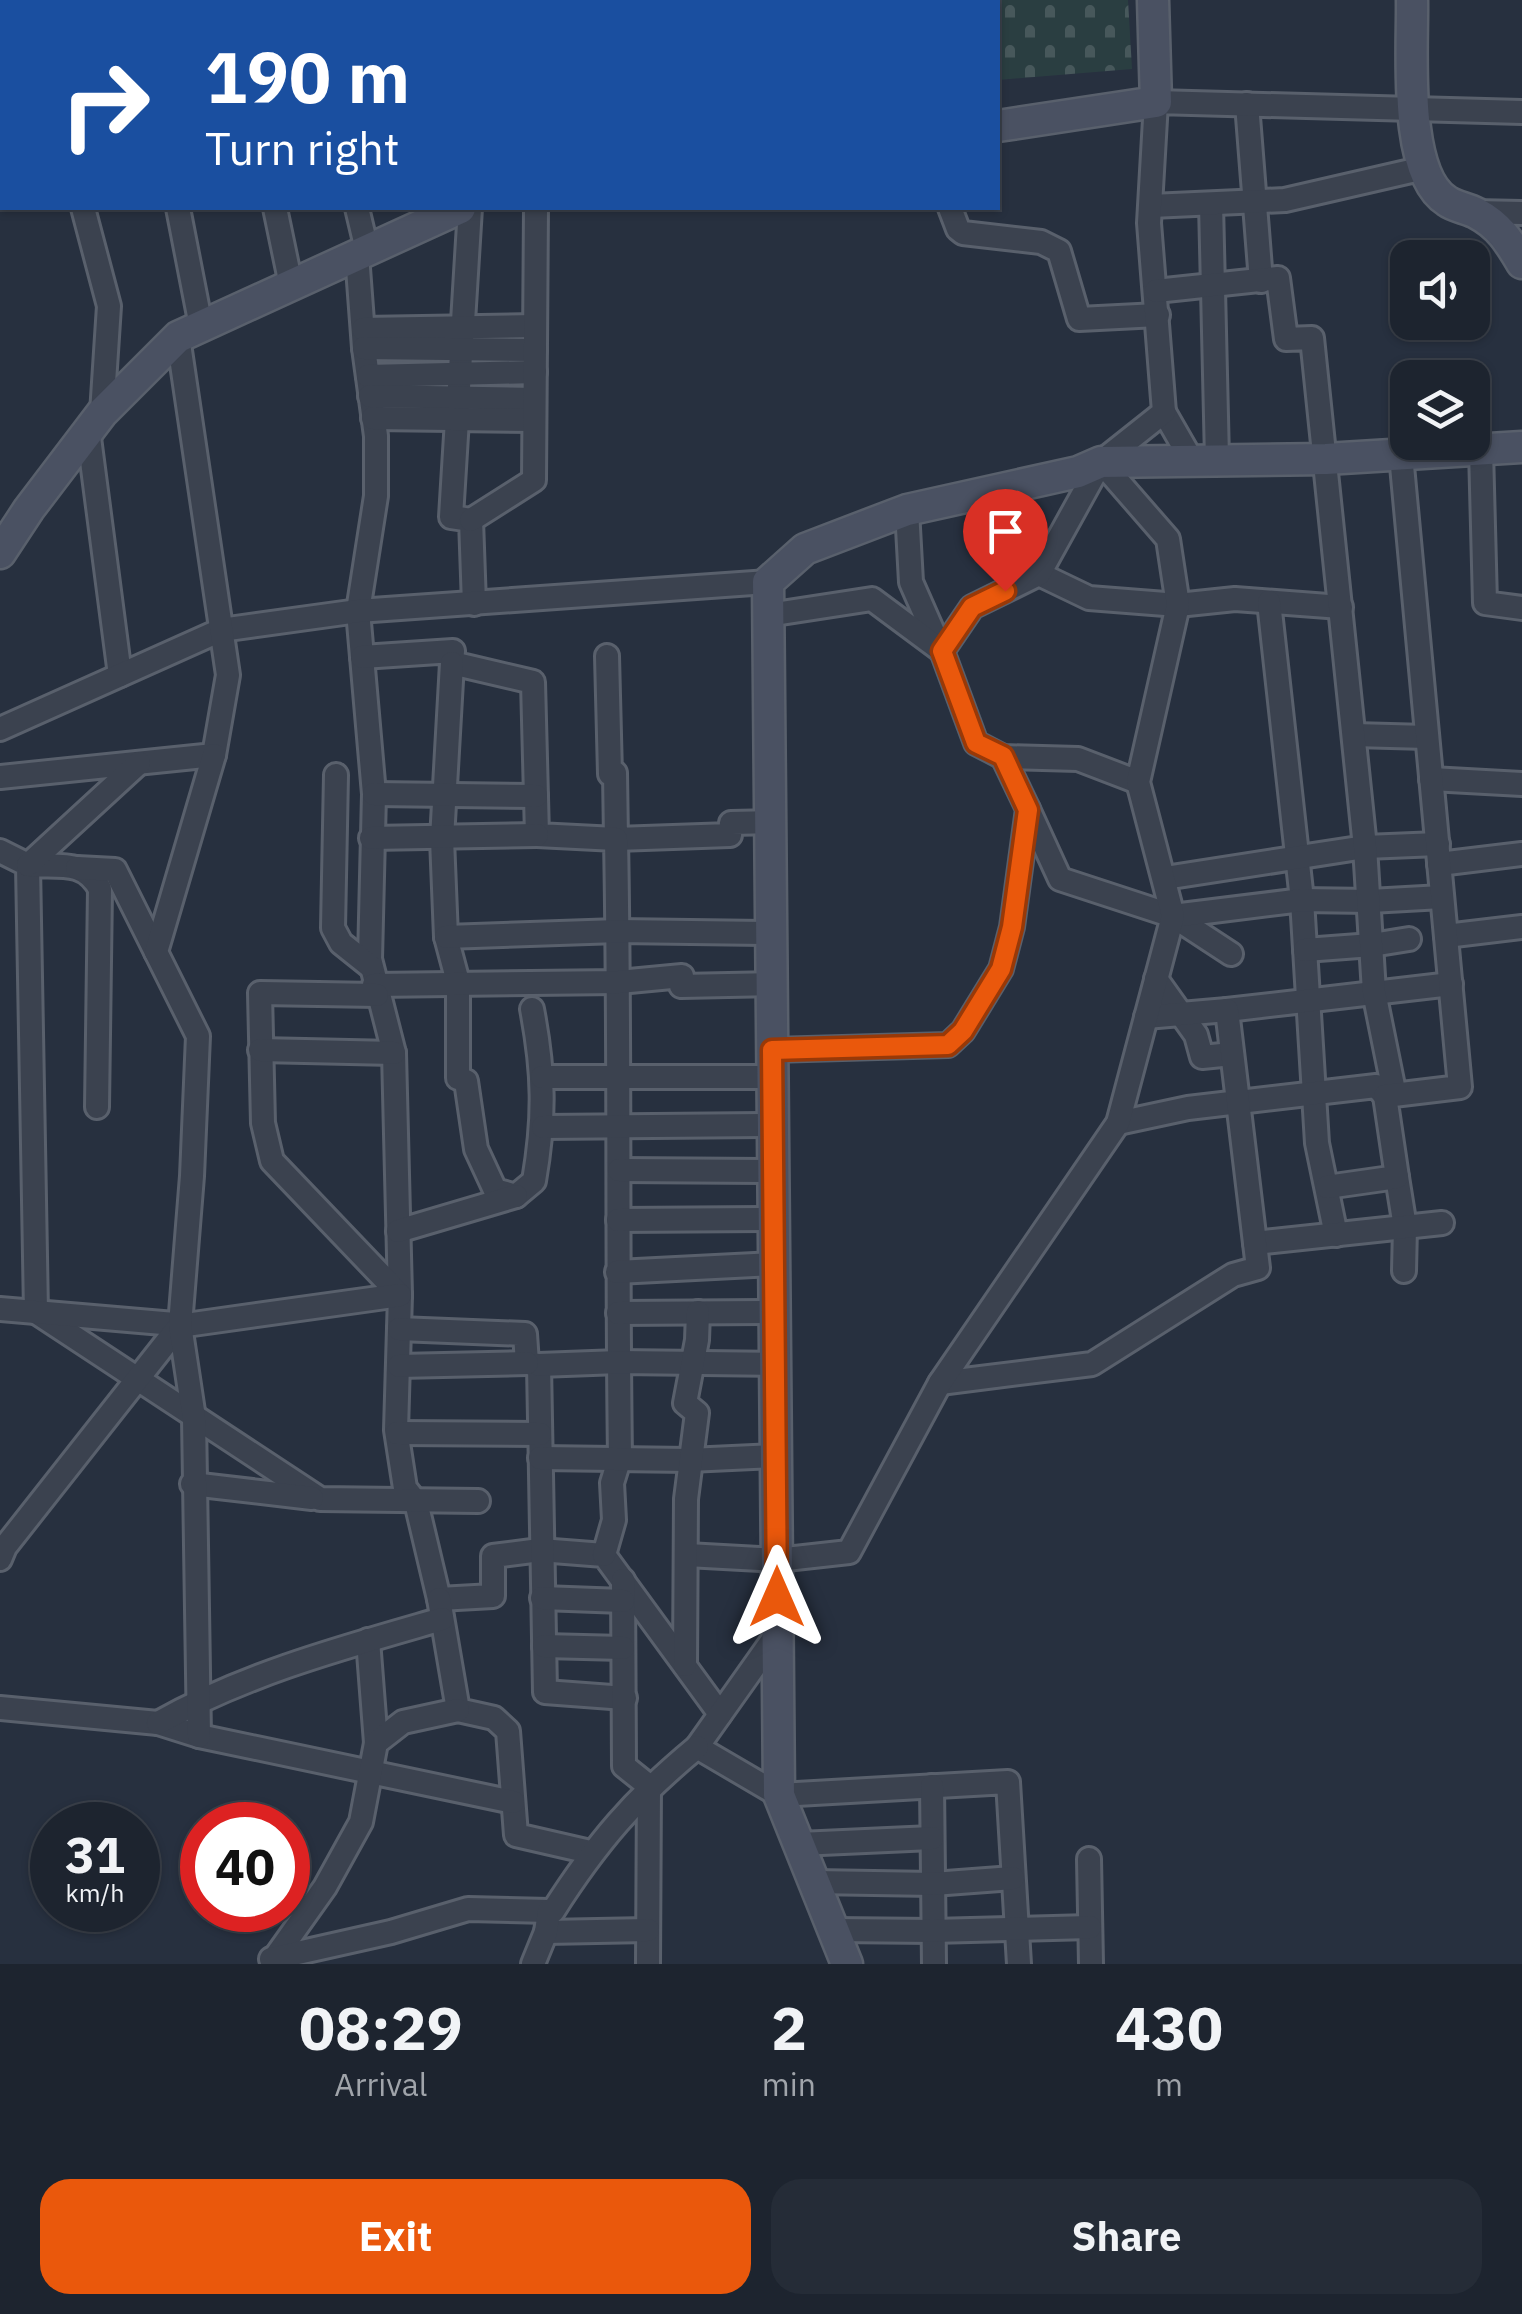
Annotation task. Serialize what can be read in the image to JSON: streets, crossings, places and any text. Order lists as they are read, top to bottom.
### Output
{
  "page": {
    "turn": ["190 m", "Turn right"],
    "speed": "31 km/h",
    "limit": "40",
    "eta": [
      "08:29",
      "Arrival",
      "2",
      "min",
      "430",
      "m"
    ],
    "buttons": ["Exit", "Share"]
  }
}
